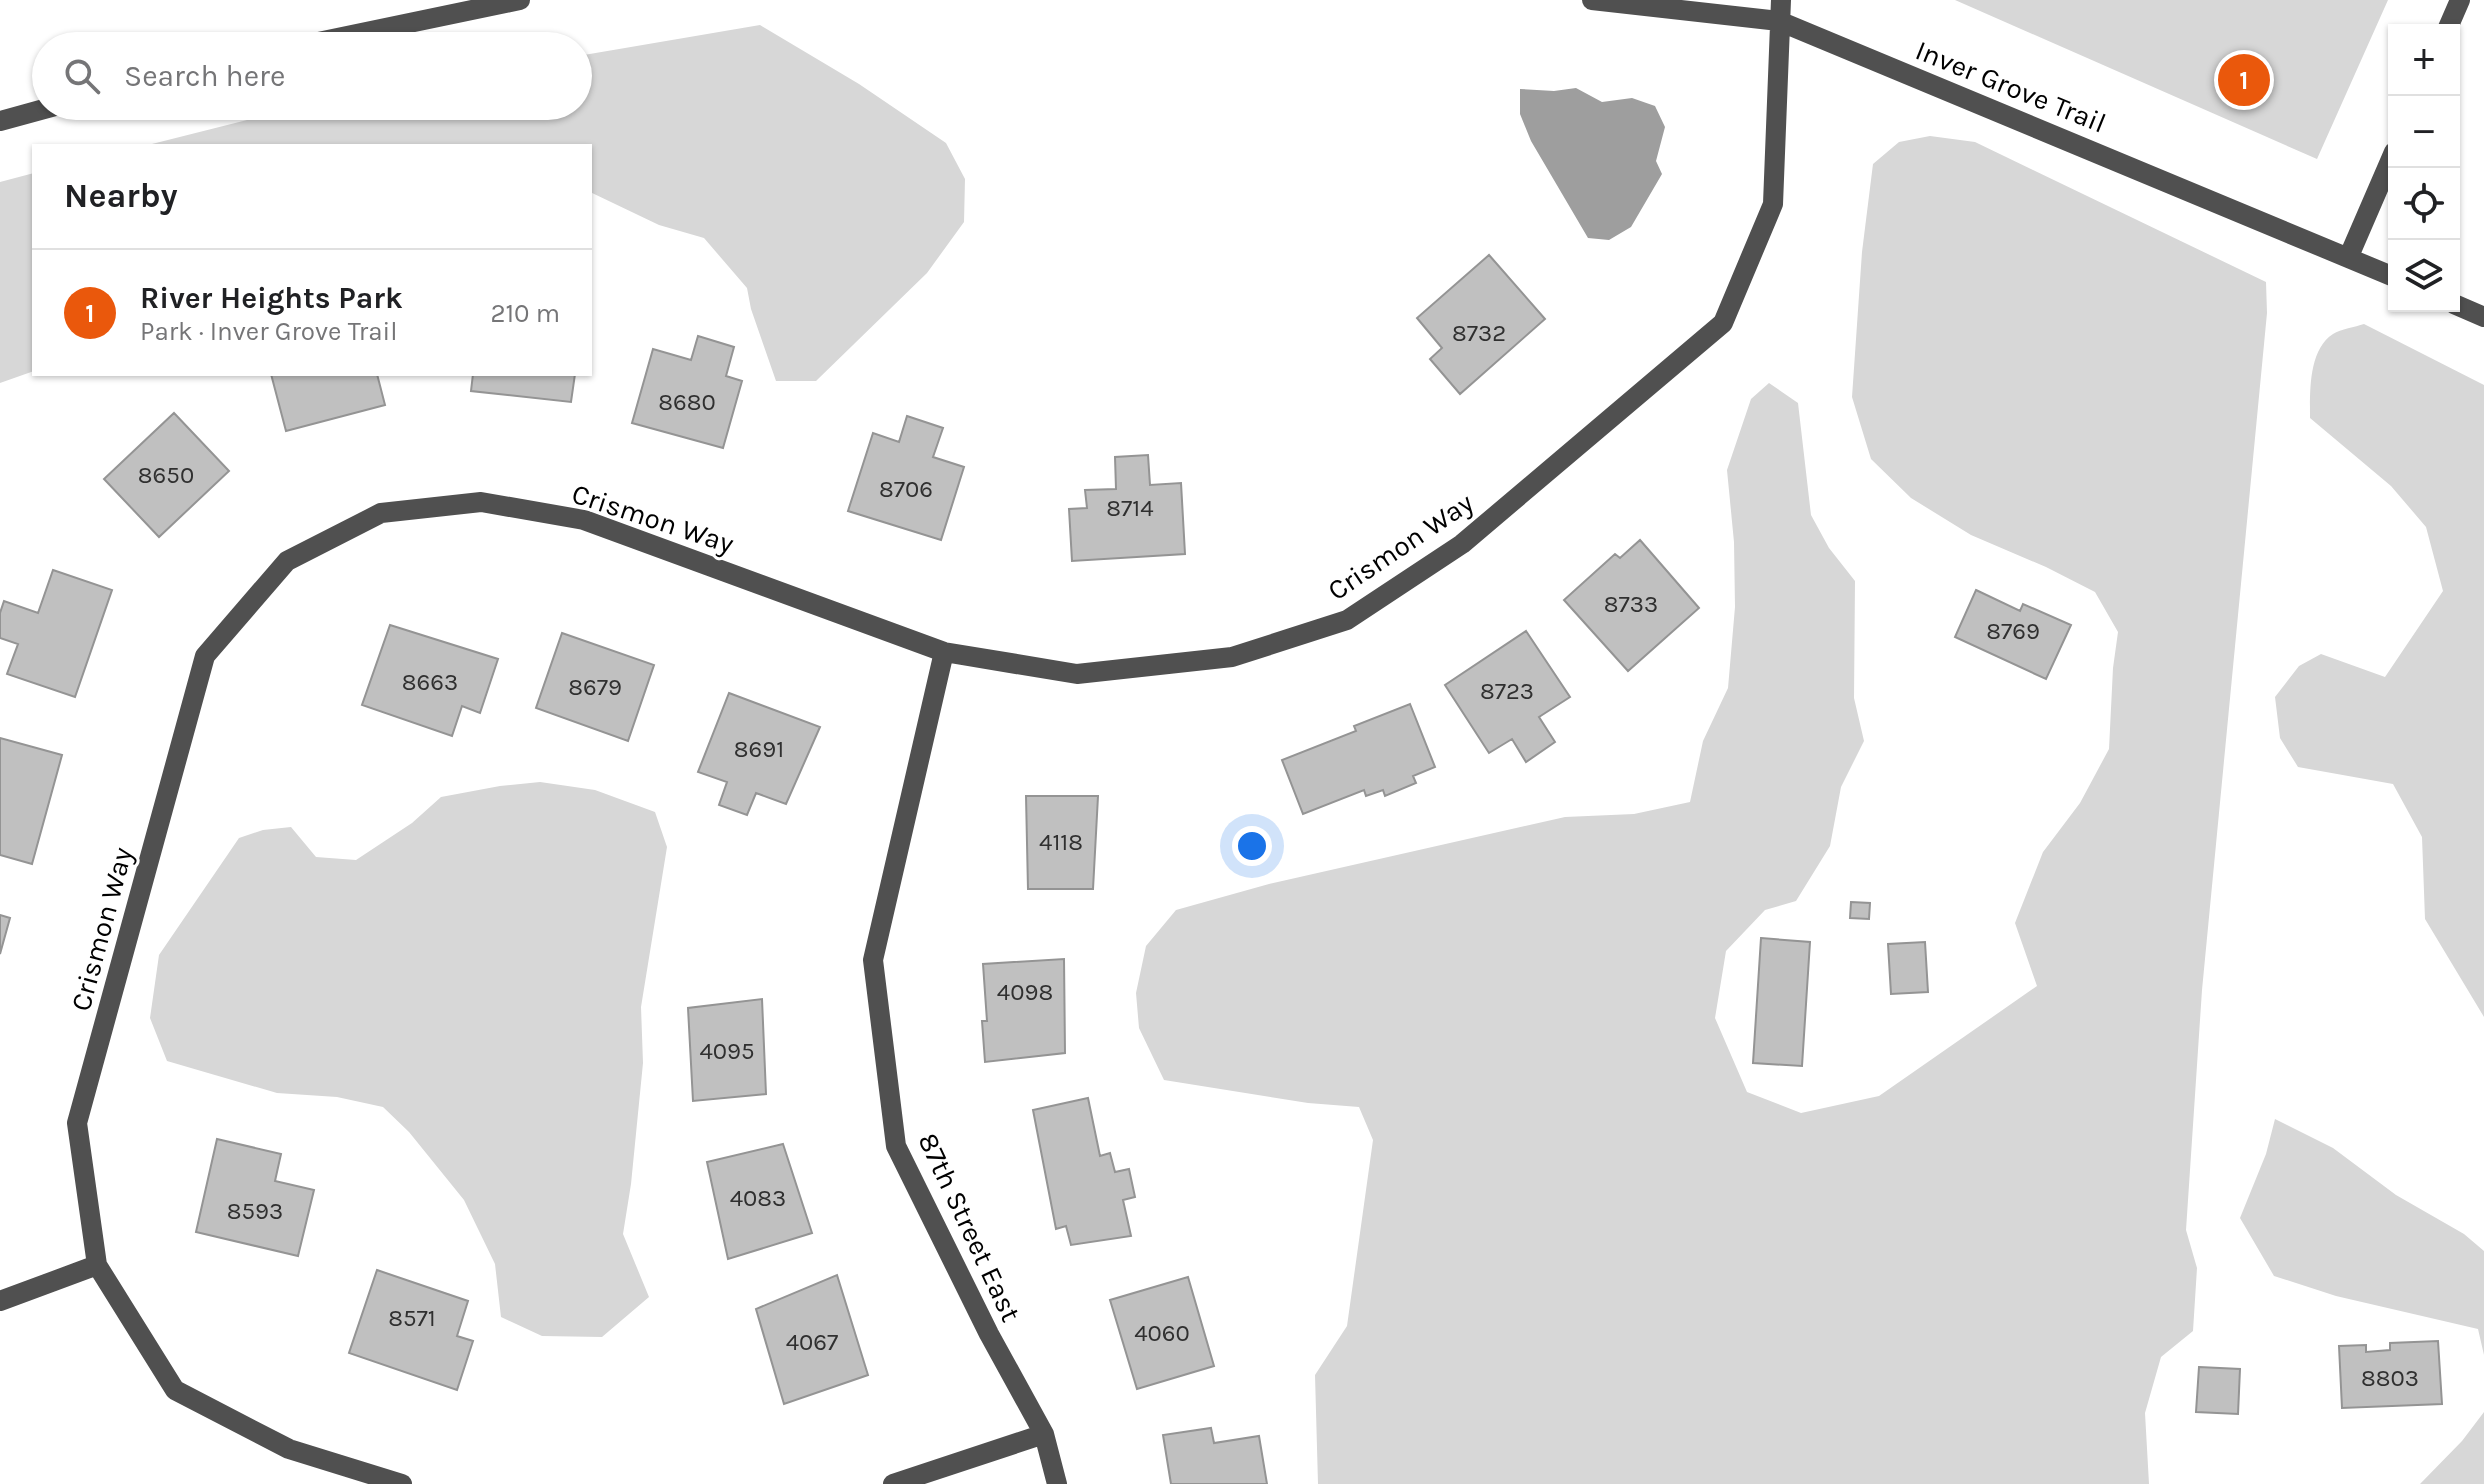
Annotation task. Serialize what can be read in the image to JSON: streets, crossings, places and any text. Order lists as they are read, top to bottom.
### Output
{
  "streets": {
    "street": ["Inver Grove Trail", "Crismon Way", "87th Street East"]
  },
  "crossings": [
    ["Inver Grove Trail", "Crismon Way"],
    ["Crismon Way", "87th Street East"]
  ],
  "house_numbers": [
    "8732",
    "8680",
    "8650",
    "8706",
    "8714",
    "8733",
    "8769",
    "8663",
    "8679",
    "8723",
    "8691",
    "4118",
    "4098",
    "4095",
    "4083",
    "8593",
    "8571",
    "4060",
    "4067",
    "8803"
  ],
  "page": {
    "map_buttons": ["+", "−"],
    "search": "Search here",
    "pins": "1",
    "heading": "Nearby",
    "list": [
      {
        "mark": "1",
        "name": "River Heights Park",
        "note": "Park · Inver Grove Trail",
        "value": "210 m"
      }
    ]
  }
}
